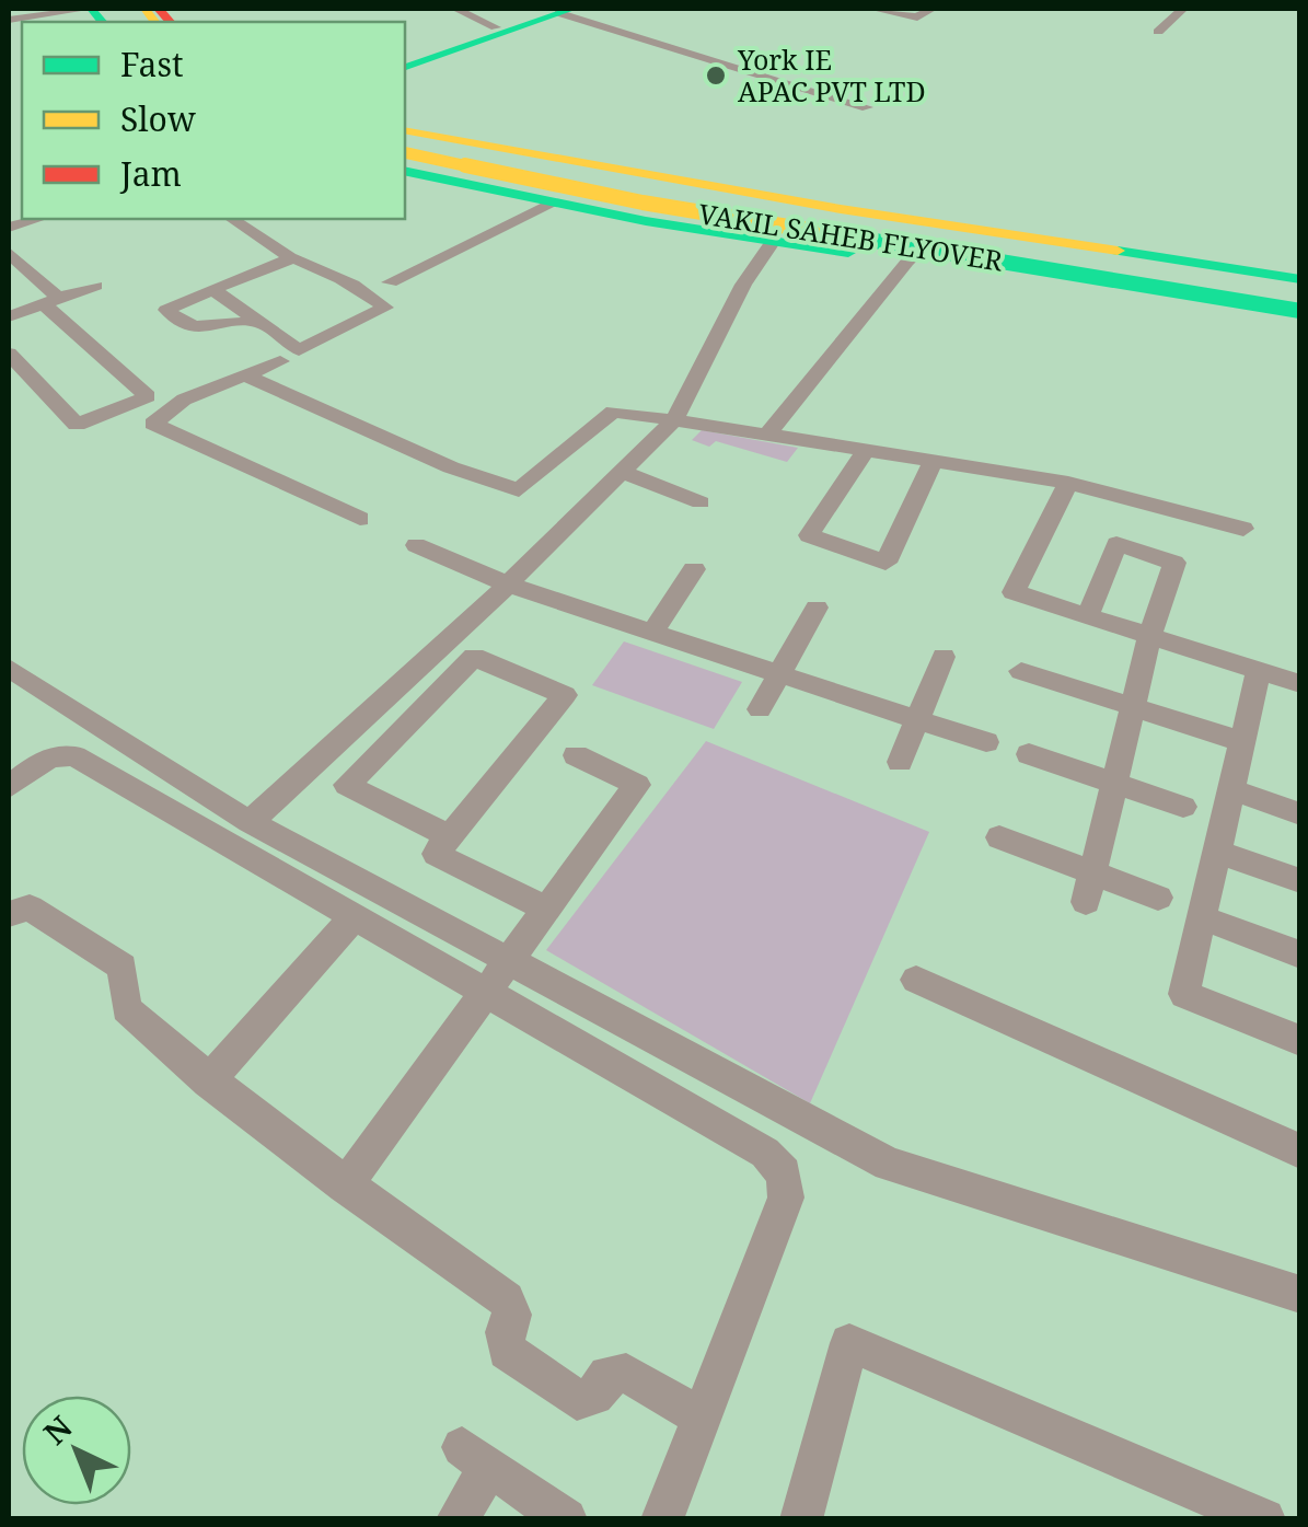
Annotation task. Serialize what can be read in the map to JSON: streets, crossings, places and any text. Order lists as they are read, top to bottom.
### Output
{
  "streets": {
    "main road": ["VAKIL SAHEB FLYOVER"]
  },
  "places": ["York IE APAC PVT LTD"],
  "legend": ["Fast", "Slow", "Jam"],
  "north": "top left"
}
